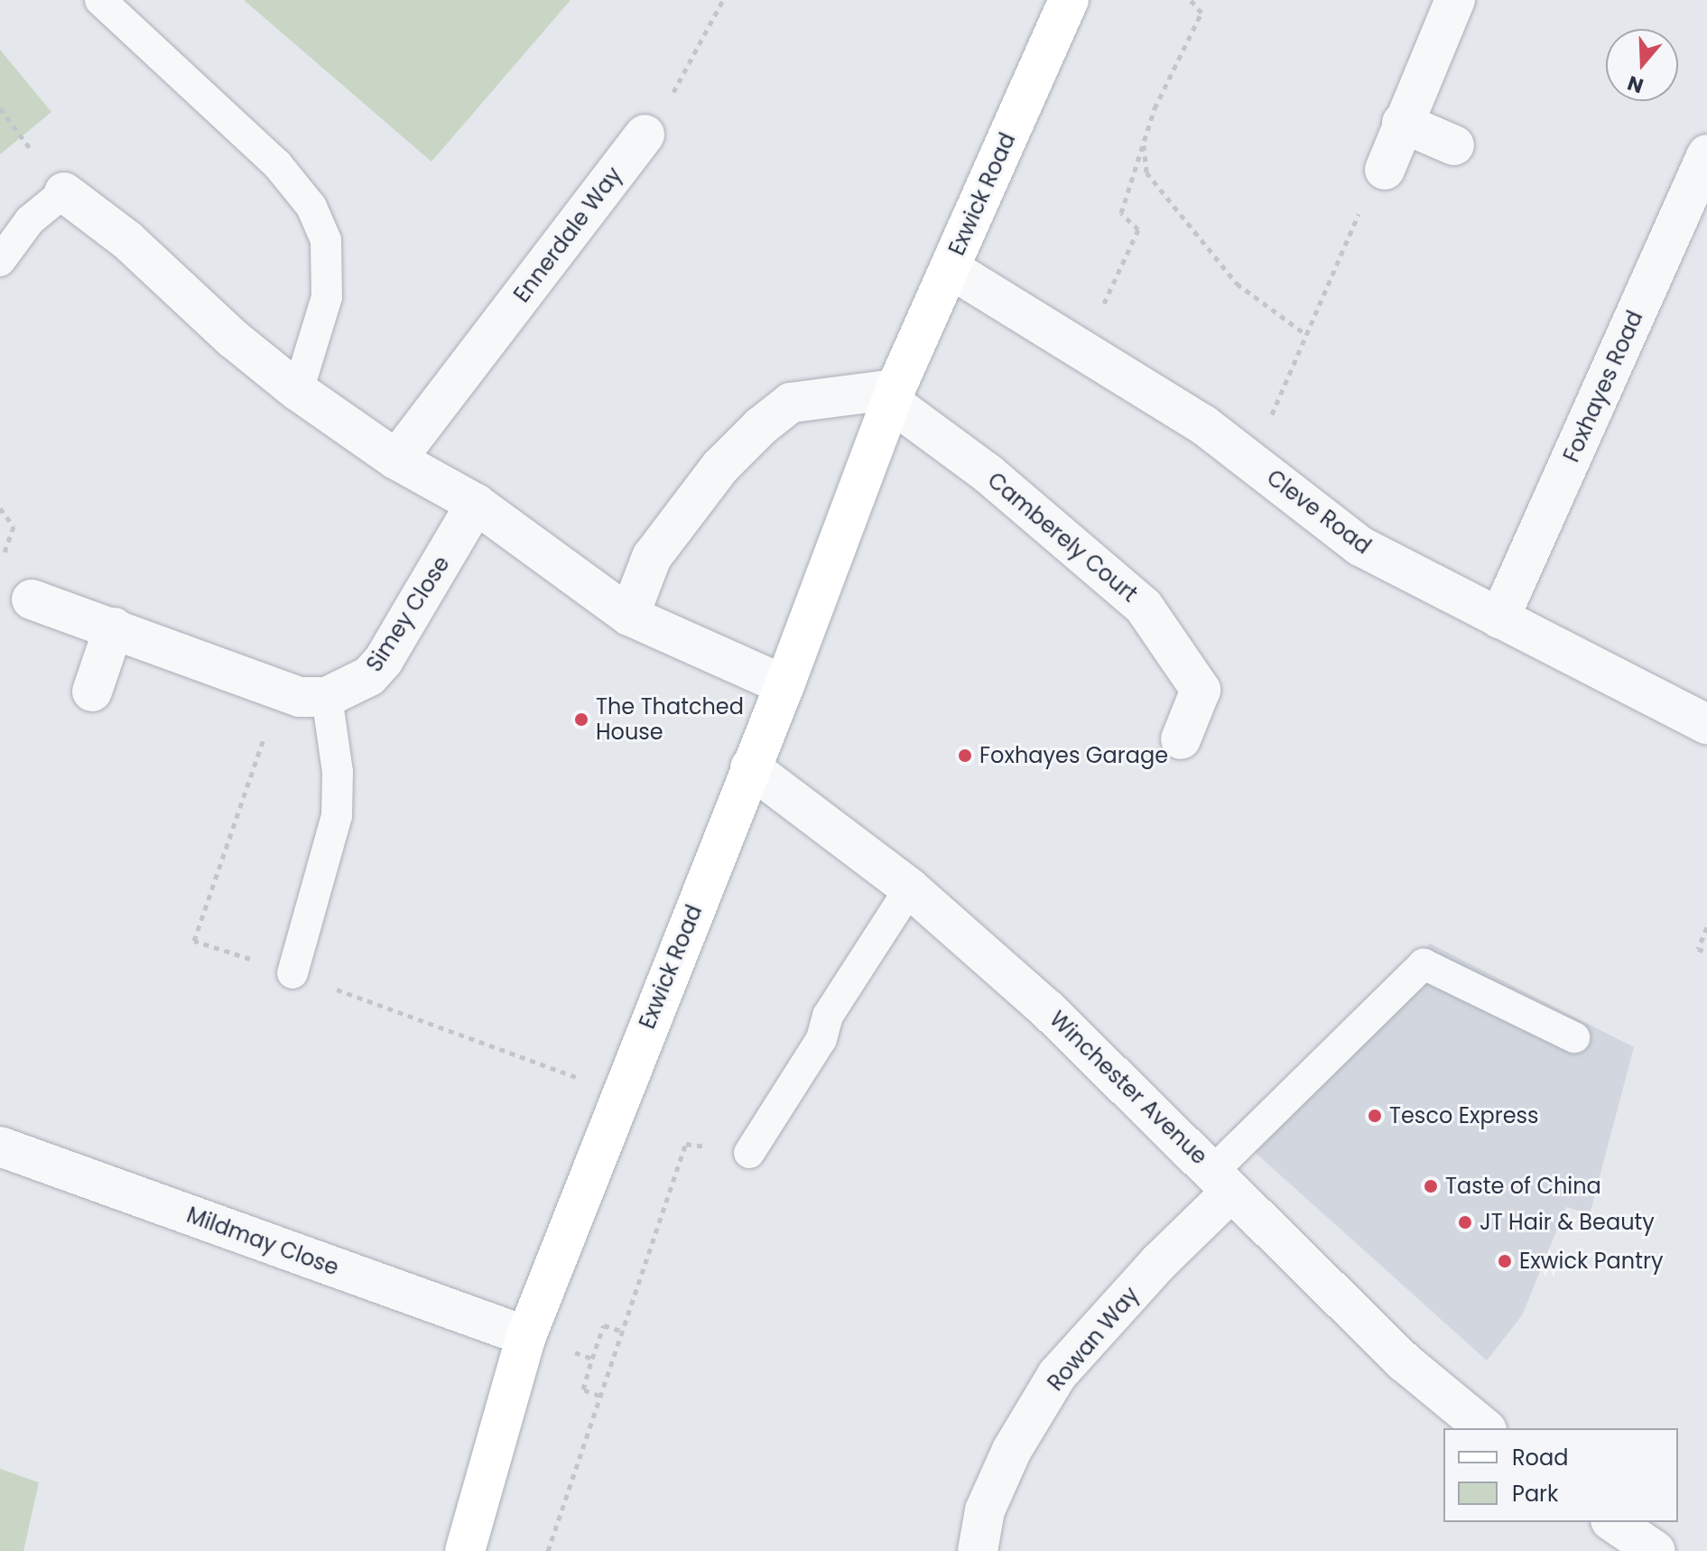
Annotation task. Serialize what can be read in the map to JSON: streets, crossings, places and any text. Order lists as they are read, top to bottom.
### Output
{
  "streets": {
    "street": [
      "Exwick Road",
      "Ennerdale Way",
      "Foxhayes Road",
      "Cleve Road",
      "Camberely Court",
      "Simey Close",
      "Winchester Avenue",
      "Mildmay Close",
      "Rowan Way"
    ]
  },
  "crossings": [
    ["Exwick Road", "Cleve Road"],
    ["Exwick Road", "Camberely Court"],
    ["Exwick Road", "Winchester Avenue"],
    ["Exwick Road", "Mildmay Close"],
    ["Foxhayes Road", "Cleve Road"],
    ["Winchester Avenue", "Rowan Way"]
  ],
  "places": [
    "The Thatched House",
    "Foxhayes Garage",
    "Tesco Express",
    "Taste of China",
    "JT Hair & Beauty",
    "Exwick Pantry"
  ],
  "legend": ["Road", "Park"],
  "north": "bottom"
}
